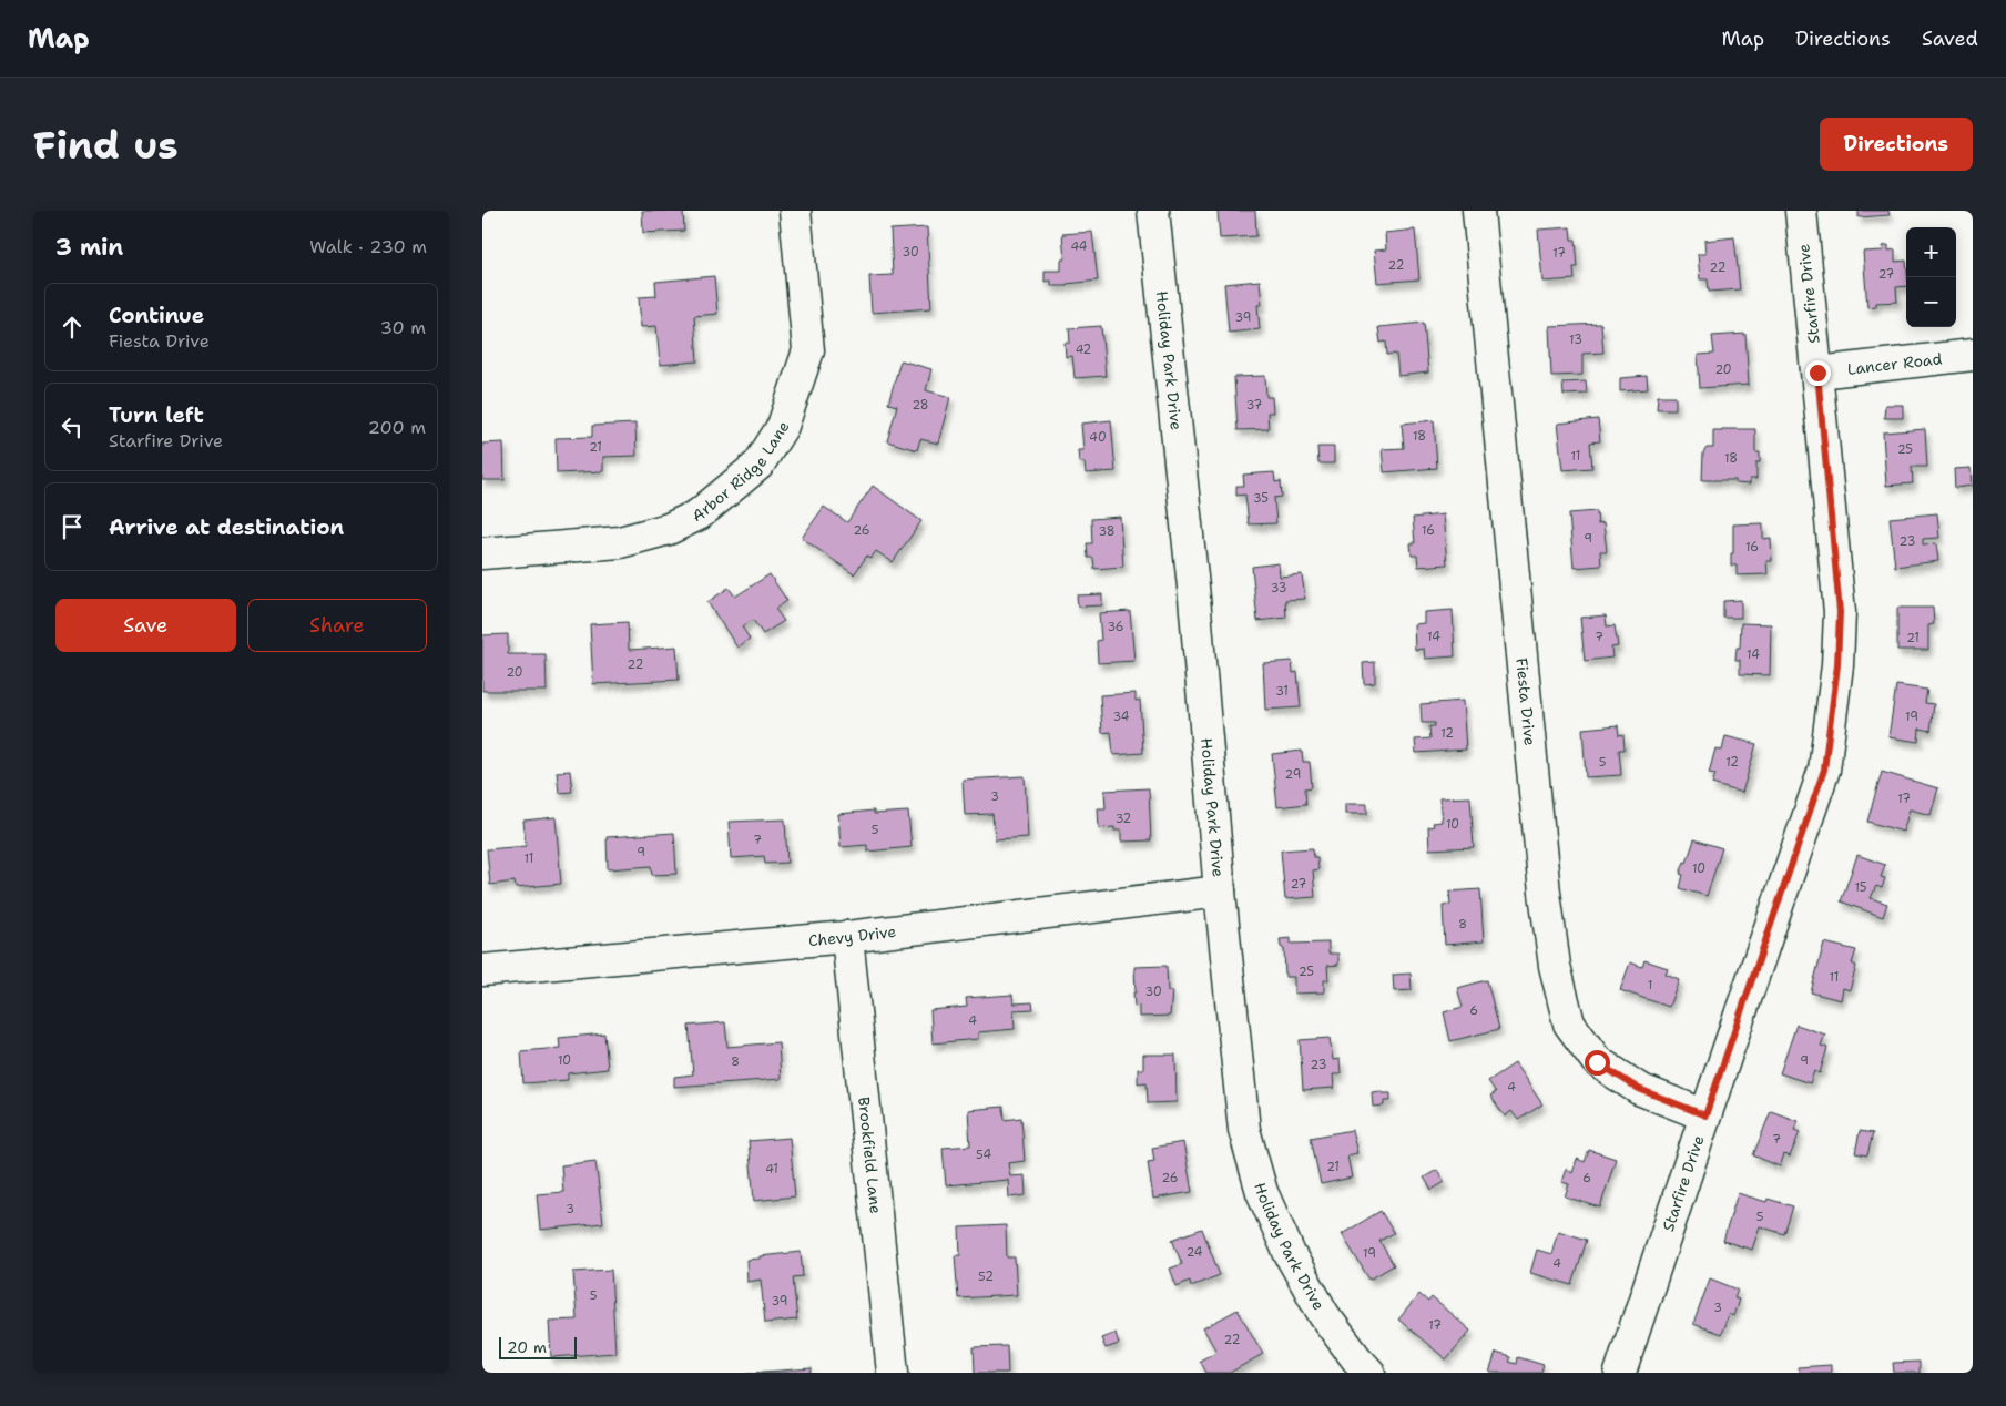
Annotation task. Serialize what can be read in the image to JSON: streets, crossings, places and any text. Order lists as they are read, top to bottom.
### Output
{
  "streets": {
    "street": [
      "Starfire Drive",
      "Holiday Park Drive",
      "Lancer Road",
      "Arbor Ridge Lane",
      "Fiesta Drive",
      "Chevy Drive",
      "Brookfield Lane"
    ]
  },
  "crossings": [
    ["Starfire Drive", "Lancer Road"],
    ["Starfire Drive", "Fiesta Drive"],
    ["Holiday Park Drive", "Chevy Drive"],
    ["Chevy Drive", "Brookfield Lane"]
  ],
  "house_numbers": [
    "44",
    "30",
    "17",
    "22",
    "22",
    "27",
    "39",
    "13",
    "42",
    "20",
    "28",
    "37",
    "18",
    "40",
    "21",
    "25",
    "11",
    "18",
    "35",
    "26",
    "16",
    "38",
    "9",
    "23",
    "16",
    "33",
    "36",
    "14",
    "7",
    "21",
    "14",
    "22",
    "20",
    "31",
    "34",
    "19",
    "12",
    "5",
    "12",
    "29",
    "3",
    "17",
    "32",
    "10",
    "5",
    "7",
    "9",
    "11",
    "10",
    "27",
    "15",
    "8",
    "25",
    "11",
    "1",
    "30",
    "6",
    "4",
    "10",
    "9",
    "8",
    "23",
    "4",
    "7",
    "54",
    "21",
    "41",
    "26",
    "6",
    "3",
    "5",
    "24",
    "19",
    "4",
    "52",
    "5",
    "39",
    "3",
    "17",
    "22"
  ],
  "scale_bar": "20 m",
  "page": {
    "header": "Map",
    "nav": ["Map", "Directions", "Saved"],
    "buttons": [
      "Directions",
      ["Save", "Share"]
    ],
    "title": "Find us",
    "heading": ["3 min", "Walk · 230 m"],
    "map_buttons": ["+", "−"],
    "list": [
      ["Continue", "Fiesta Drive", "30 m"],
      ["Turn left", "Starfire Drive", "200 m"],
      "Arrive at destination"
    ],
    "scale": "20 m"
  }
}
